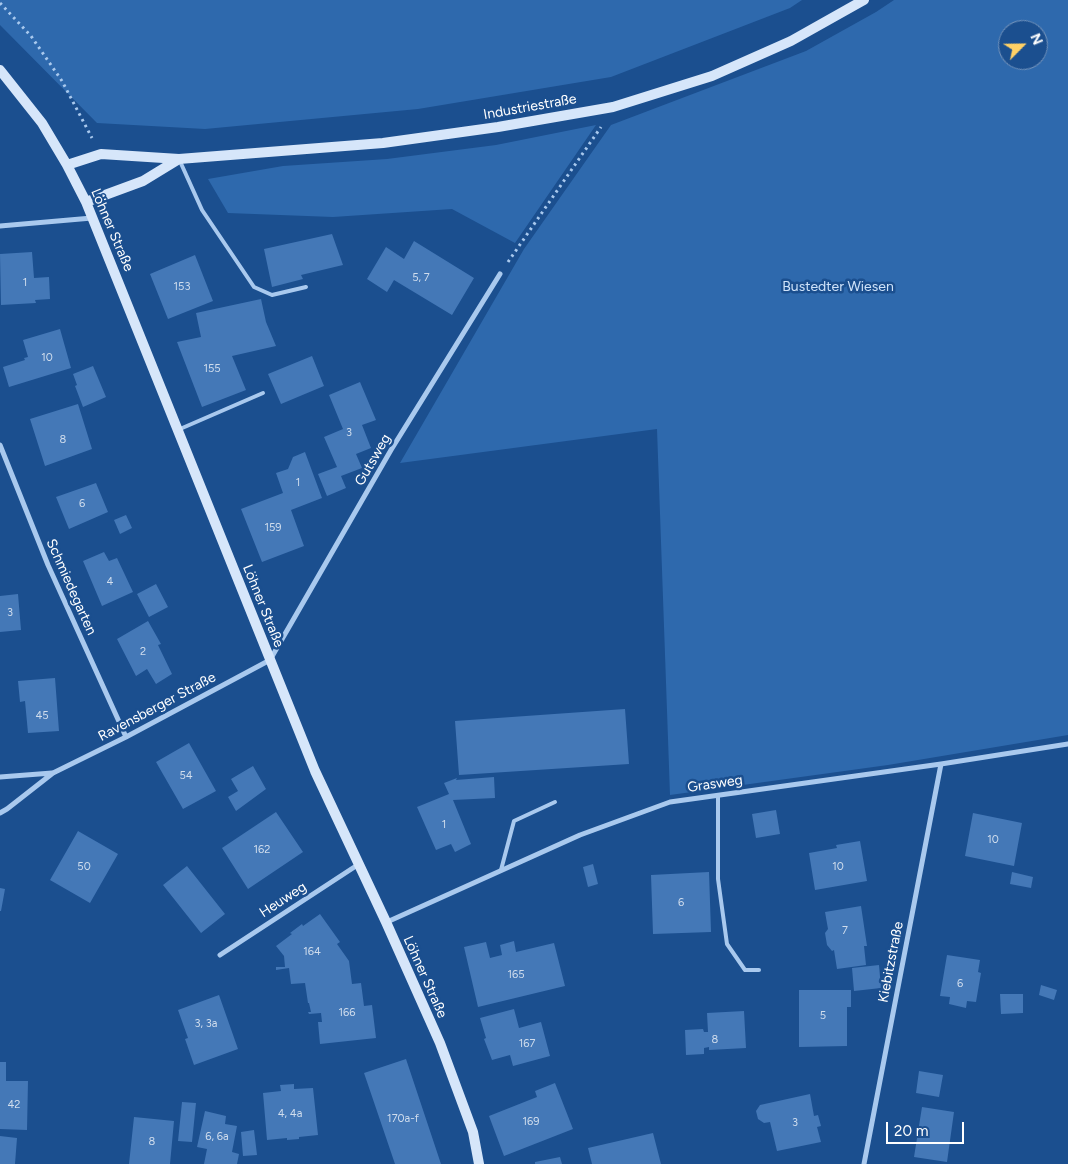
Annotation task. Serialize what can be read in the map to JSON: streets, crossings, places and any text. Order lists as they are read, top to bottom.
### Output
{
  "streets": {
    "main road": ["Industriestraße", "Löhner Straße"],
    "street": [
      "Gutsweg",
      "Schmiedegarten",
      "Ravensberger Straße",
      "Grasweg",
      "Heuweg",
      "Kiebitzstraße"
    ]
  },
  "crossings": [
    ["Industriestraße", "Löhner Straße"],
    ["Löhner Straße", "Gutsweg"],
    ["Löhner Straße", "Ravensberger Straße"],
    ["Löhner Straße", "Grasweg"],
    ["Löhner Straße", "Heuweg"],
    ["Gutsweg", "Ravensberger Straße"],
    ["Schmiedegarten", "Ravensberger Straße"],
    ["Grasweg", "Kiebitzstraße"]
  ],
  "parks": ["Bustedter Wiesen"],
  "house_numbers": [
    "5, 7",
    "1",
    "153",
    "10",
    "155",
    "3",
    "8",
    "1",
    "6",
    "159",
    "4",
    "3",
    "2",
    "45",
    "54",
    "1",
    "10",
    "162",
    "50",
    "10",
    "6",
    "7",
    "164",
    "165",
    "6",
    "166",
    "5",
    "3, 3a",
    "8",
    "167",
    "42",
    "4, 4a",
    "170a-f",
    "169",
    "3",
    "6, 6a",
    "8"
  ],
  "scale_bar": "20 m",
  "north": "top right"
}
